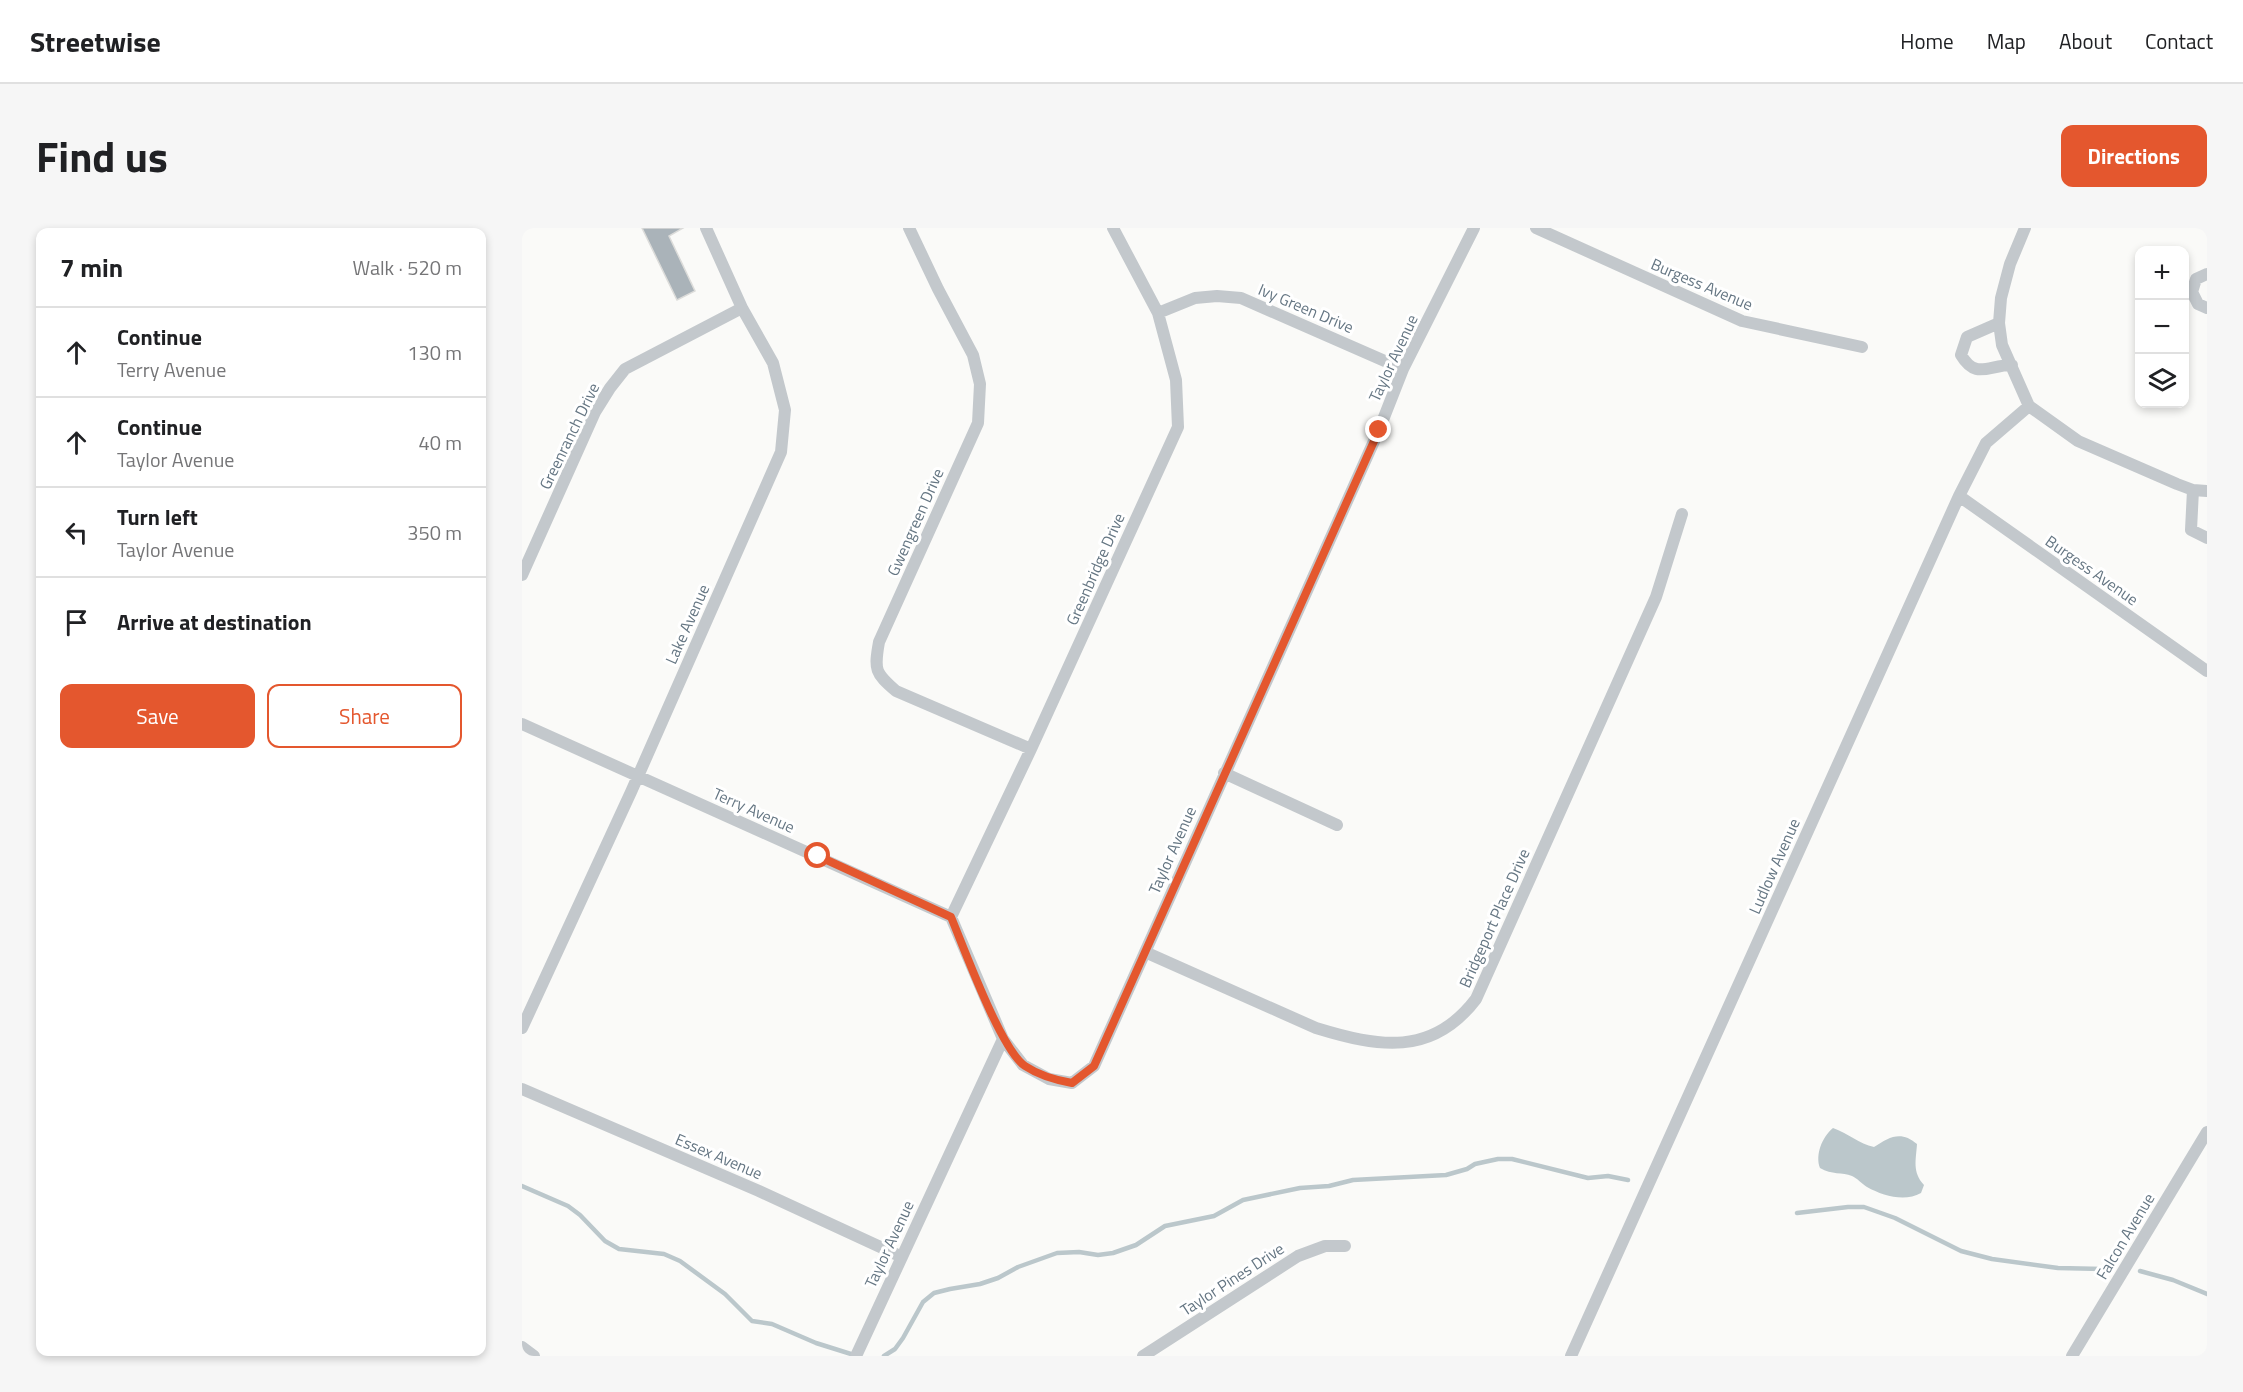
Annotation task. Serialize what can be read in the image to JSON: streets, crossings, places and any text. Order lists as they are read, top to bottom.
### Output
{
  "streets": {
    "street": [
      "Burgess Avenue",
      "Ivy Green Drive",
      "Taylor Avenue",
      "Greenranch Drive",
      "Gwengreen Drive",
      "Greenbridge Drive",
      "Lake Avenue",
      "Terry Avenue",
      "Ludlow Avenue",
      "Bridgeport Place Drive",
      "Essex Avenue",
      "Falcon Avenue",
      "Taylor Pines Drive"
    ]
  },
  "crossings": [
    ["Burgess Avenue", "Ludlow Avenue"],
    ["Ivy Green Drive", "Taylor Avenue"],
    ["Ivy Green Drive", "Greenbridge Drive"],
    ["Taylor Avenue", "Bridgeport Place Drive"],
    ["Taylor Avenue", "Essex Avenue"],
    ["Greenranch Drive", "Lake Avenue"],
    ["Gwengreen Drive", "Greenbridge Drive"],
    ["Greenbridge Drive", "Terry Avenue"],
    ["Lake Avenue", "Terry Avenue"]
  ],
  "page": {
    "header": "Streetwise",
    "nav": [
      "Home",
      "Map",
      "About",
      "Contact"
    ],
    "title": "Find us",
    "buttons": [
      "Directions",
      ["Save", "Share"]
    ],
    "heading": ["7 min", "Walk · 520 m"],
    "map_buttons": ["+", "−"],
    "list": [
      ["Continue", "Terry Avenue", "130 m"],
      ["Continue", "Taylor Avenue", "40 m"],
      ["Turn left", "Taylor Avenue", "350 m"],
      "Arrive at destination"
    ]
  }
}
